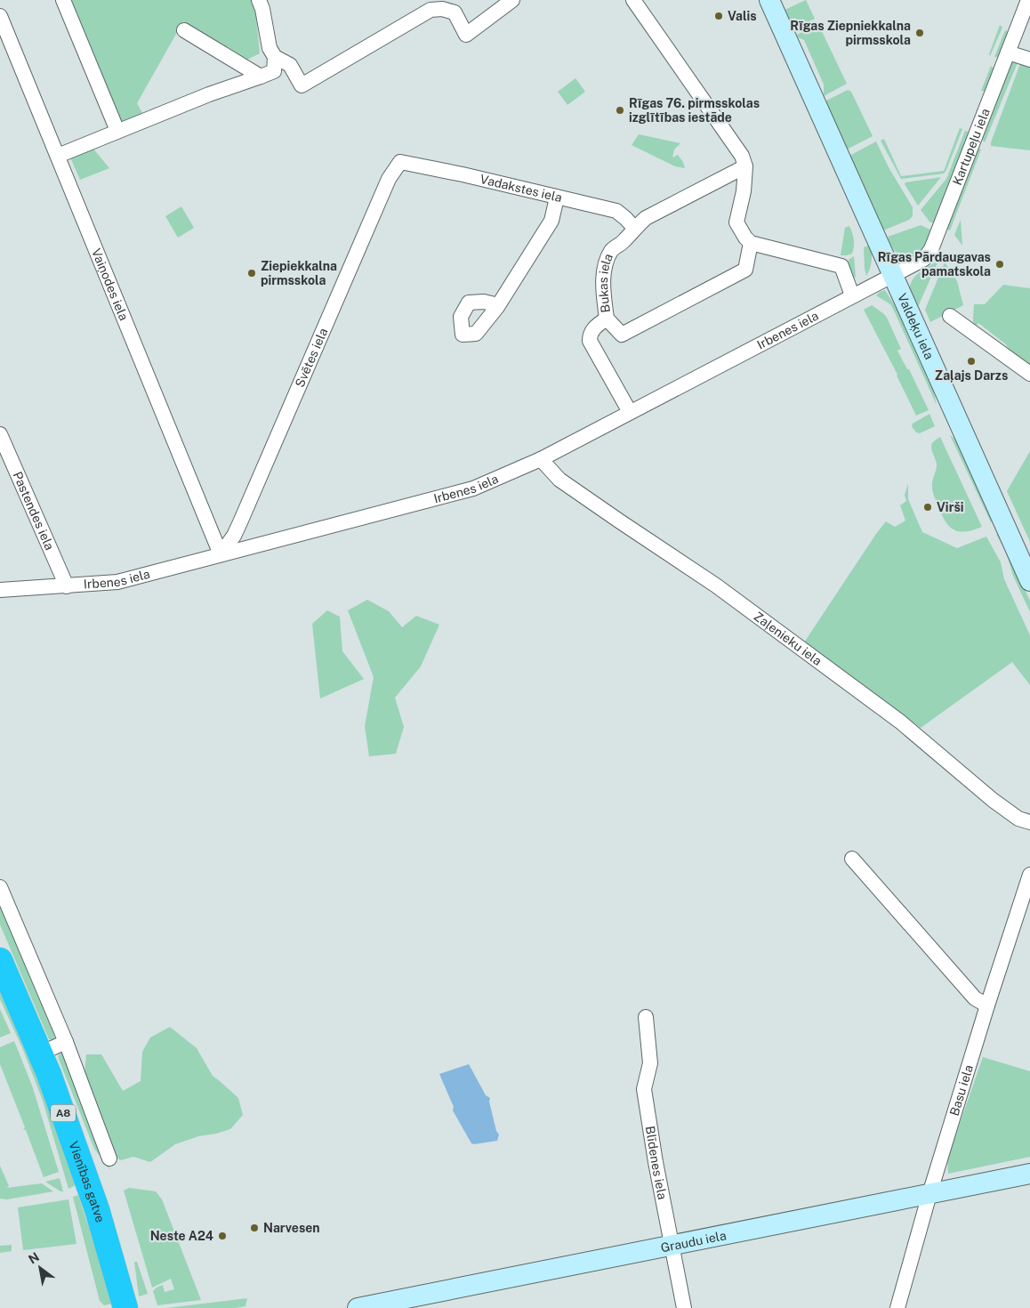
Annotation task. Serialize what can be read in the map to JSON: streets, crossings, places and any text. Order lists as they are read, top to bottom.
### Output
{
  "streets": {
    "highway": ["A8", "Vienības gatve"],
    "main road": ["Valdeķu iela", "Graudu iela"],
    "street": [
      "Kartupeļu iela",
      "Vadakstes iela",
      "Bukas iela",
      "Vaiņodes iela",
      "Irbenes iela",
      "Svētes iela",
      "Pastendes iela",
      "Zaļenieku iela",
      "Basu iela",
      "Blīdenes iela"
    ]
  },
  "crossings": [
    ["Kartupeļu iela", "Valdeķu iela"],
    ["Kartupeļu iela", "Irbenes iela"],
    ["Vadakstes iela", "Bukas iela"],
    ["Vadakstes iela", "Svētes iela"],
    ["Bukas iela", "Irbenes iela"],
    ["Vaiņodes iela", "Irbenes iela"],
    ["Vaiņodes iela", "Svētes iela"],
    ["Valdeķu iela", "Irbenes iela"],
    ["Irbenes iela", "Svētes iela"],
    ["Irbenes iela", "Pastendes iela"],
    ["Irbenes iela", "Zaļenieku iela"],
    ["Basu iela", "Graudu iela"],
    ["Blīdenes iela", "Graudu iela"]
  ],
  "places": [
    "Valis",
    "Rīgas Ziepniekkalna pirmsskola",
    "Rīgas 76. pirmsskolas izglītības iestāde",
    "Rīgas Pārdaugavas pamatskola",
    "Ziepiekkalna pirmsskola",
    "Zaļajs Darzs",
    "Virši",
    "Narvesen",
    "Neste A24"
  ],
  "north": "top left"
}
